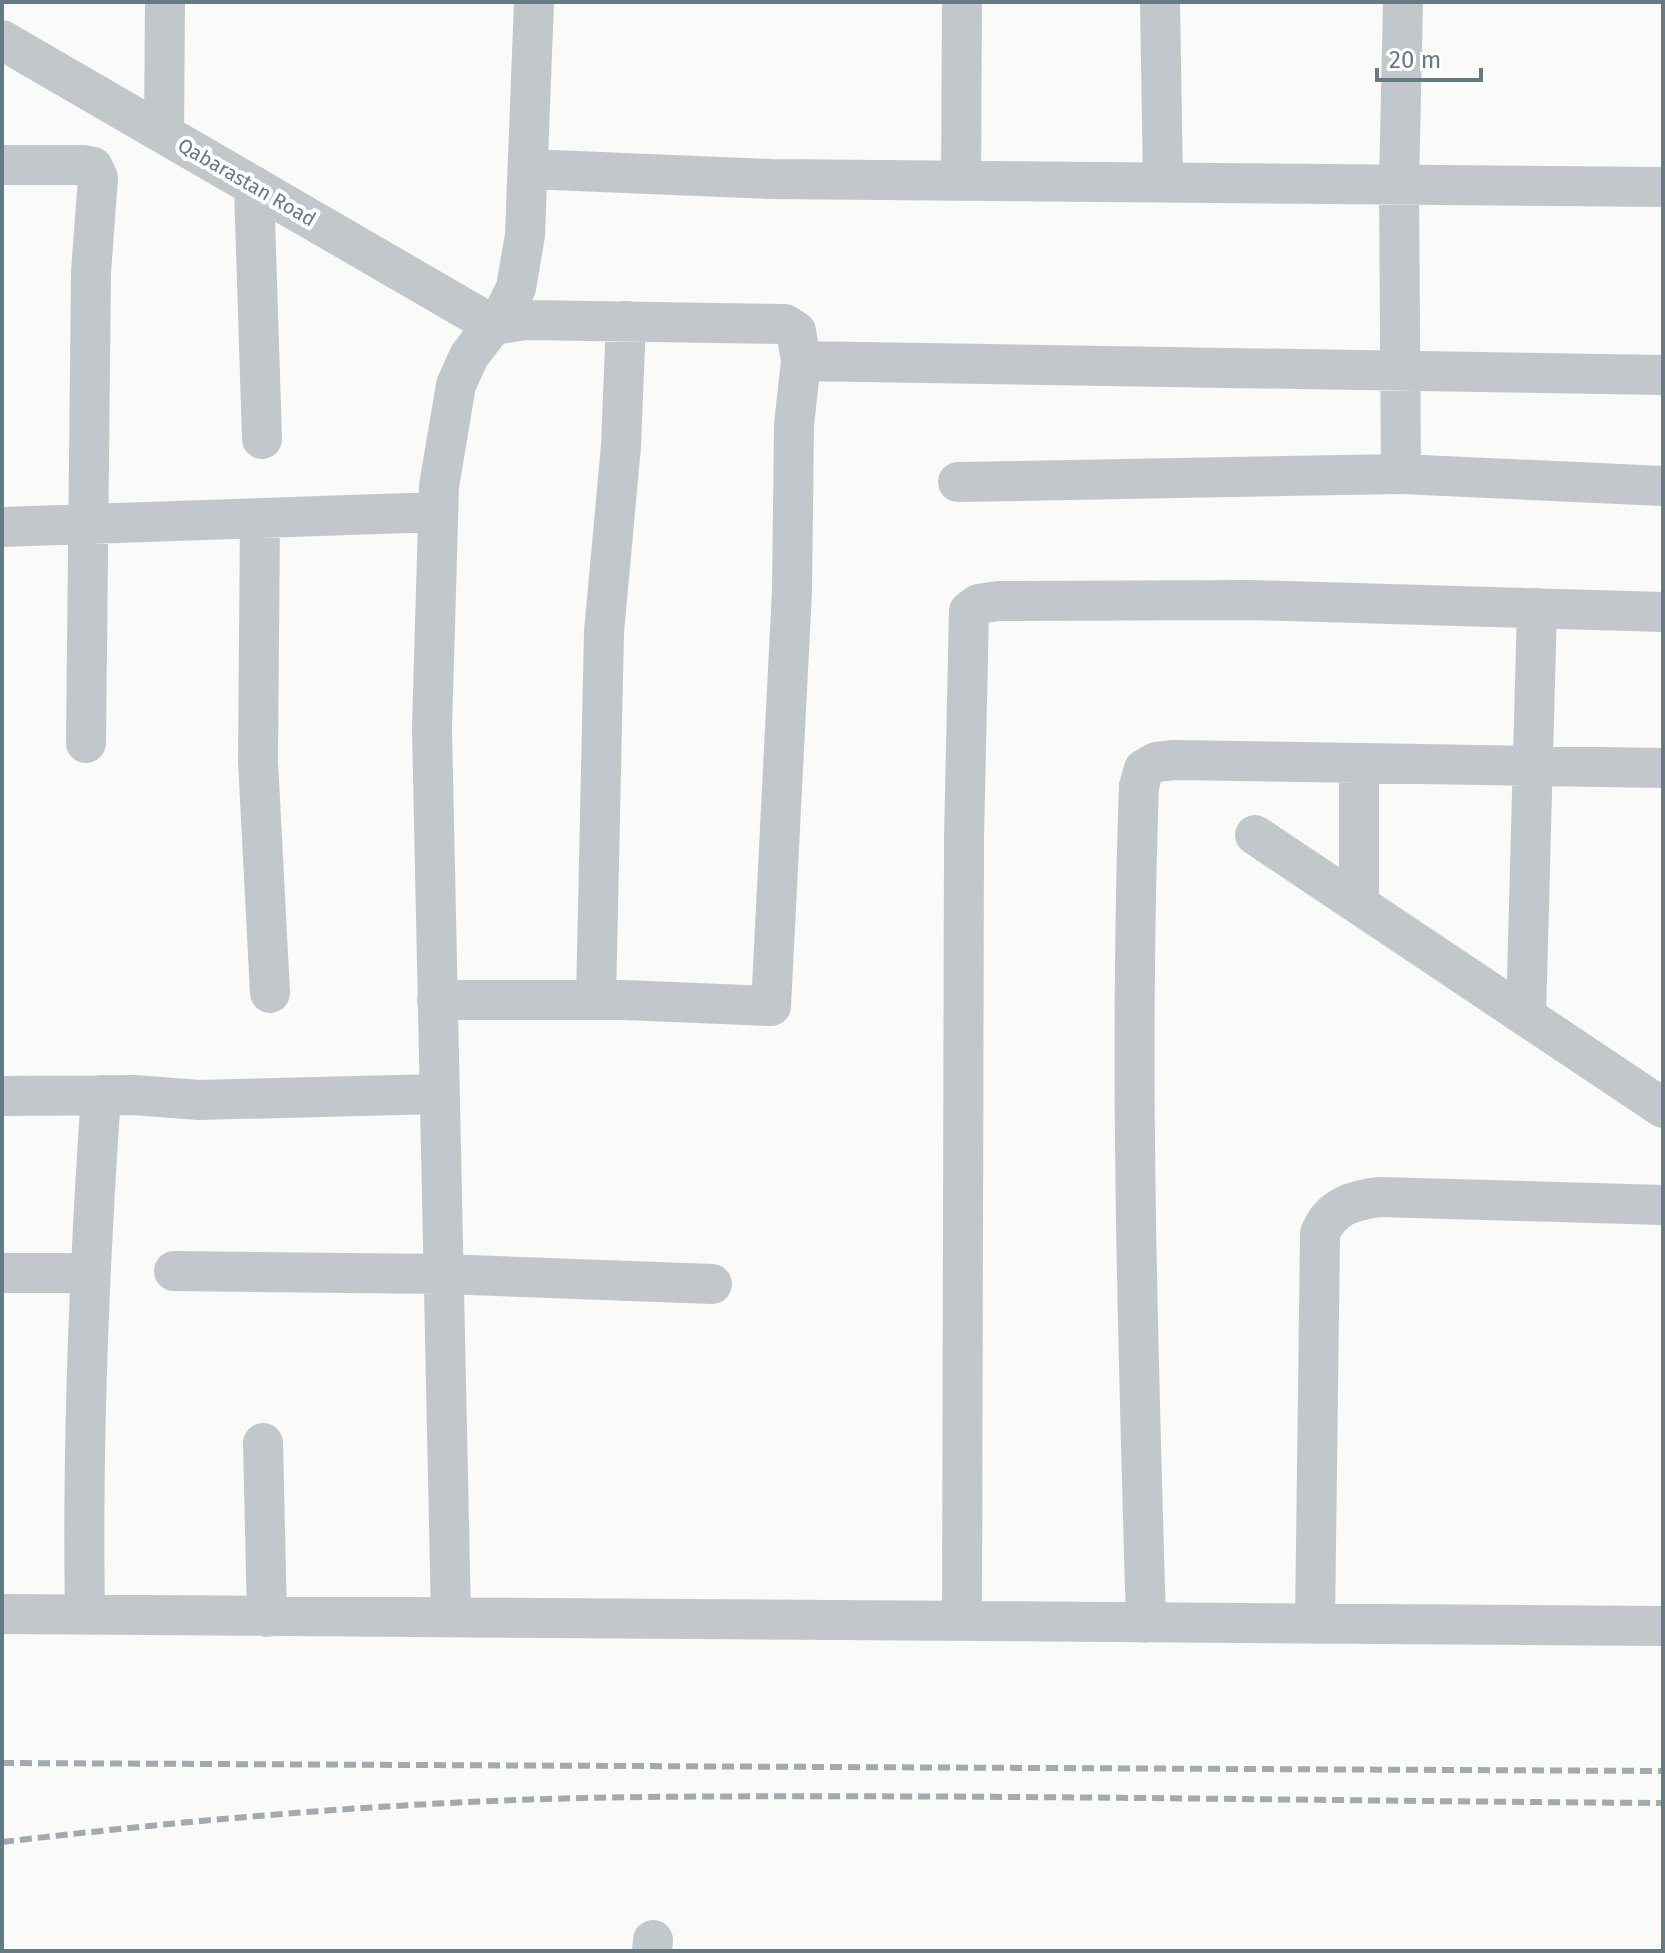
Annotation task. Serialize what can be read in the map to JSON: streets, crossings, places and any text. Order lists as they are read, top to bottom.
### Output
{
  "streets": {
    "street": ["Qabarastan Road"]
  },
  "scale_bar": "20 m"
}
